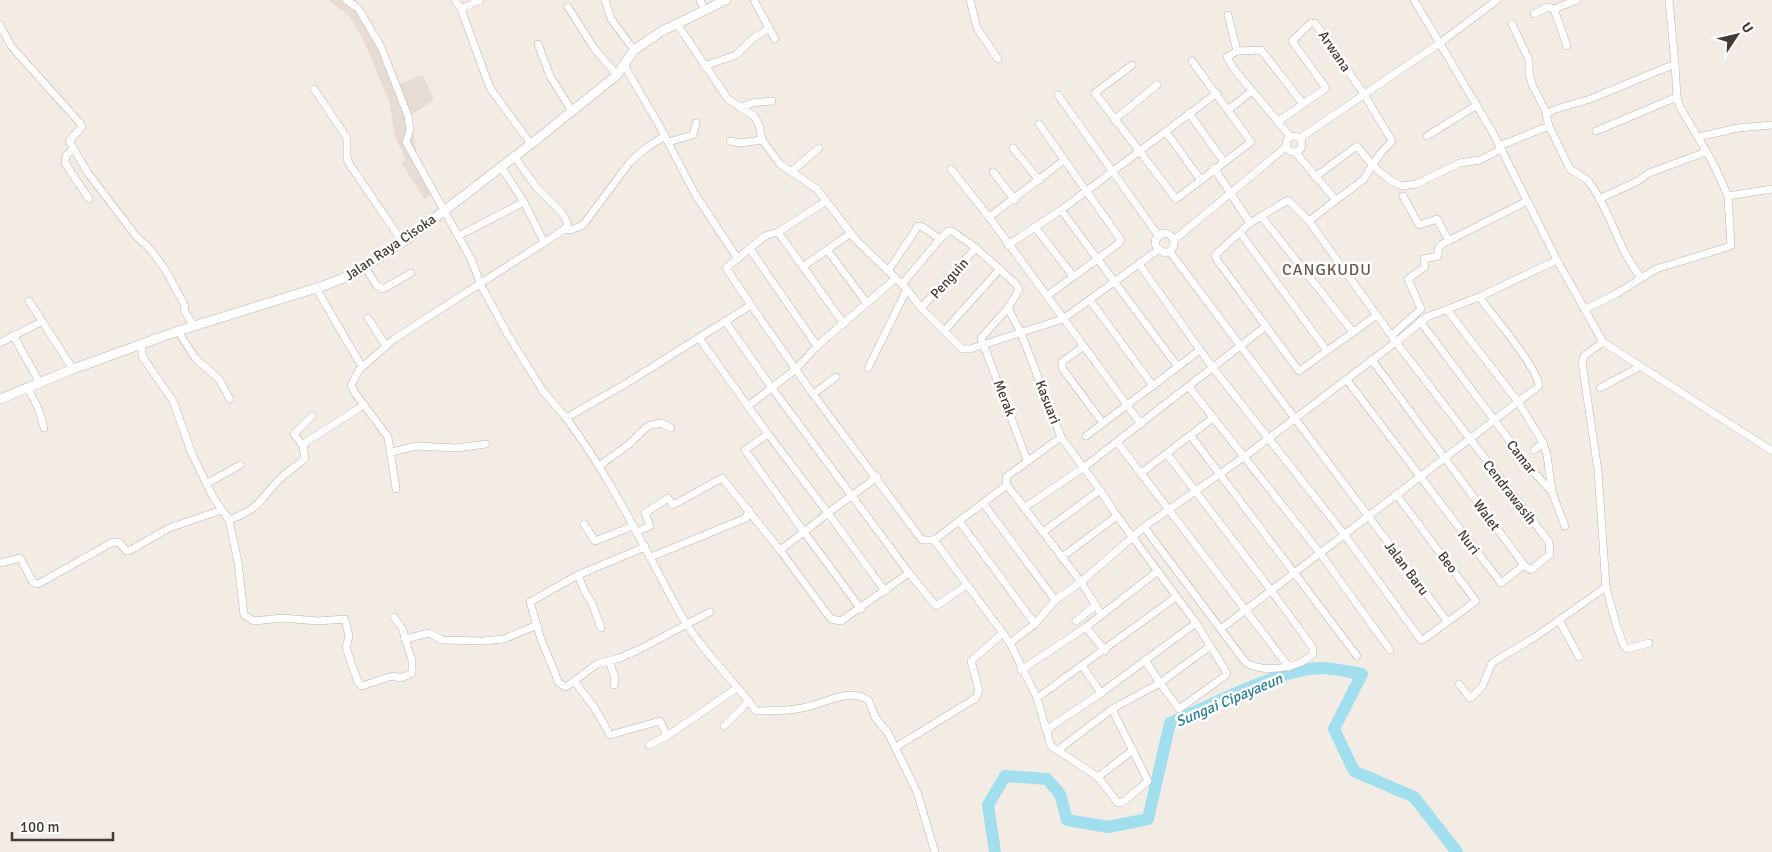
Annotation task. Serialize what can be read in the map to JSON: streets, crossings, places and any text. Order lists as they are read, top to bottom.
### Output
{
  "streets": {
    "street": [
      "Arwana",
      "Jalan Raya Cisoka",
      "Penguin",
      "Merak",
      "Kasuari",
      "Camar",
      "Cendrawasih",
      "Walet",
      "Nuri",
      "Beo",
      "Jalan Baru"
    ]
  },
  "crossings": [
    ["Cendrawasih", "Walet"],
    ["Walet", "Nuri"],
    ["Beo", "Jalan Baru"]
  ],
  "districts": ["CANGKUDU"],
  "water": ["Sungai Cipayaeun"],
  "scale_bar": "100 m",
  "north": "top right"
}
